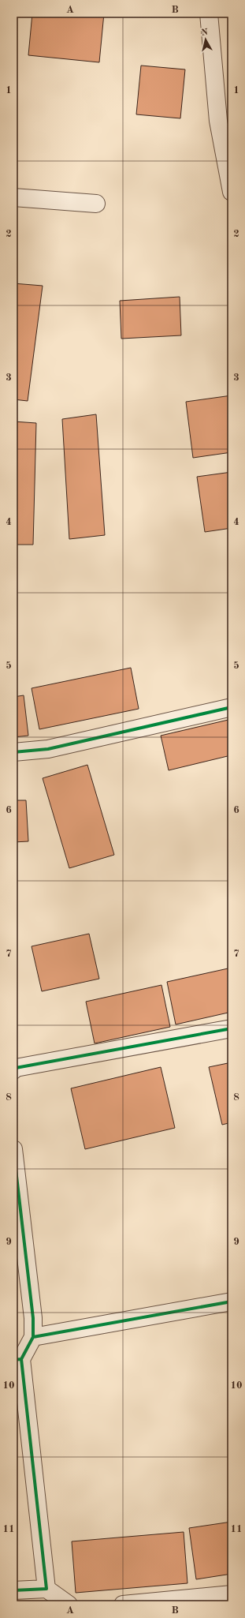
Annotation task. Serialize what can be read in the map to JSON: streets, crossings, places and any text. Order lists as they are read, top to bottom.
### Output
{
  "north": "top",
  "grid": {
    "columns": ["A", "B"],
    "rows": [
      "1",
      "2",
      "3",
      "4",
      "5",
      "6",
      "7",
      "8",
      "9",
      "10",
      "11"
    ]
  }
}
